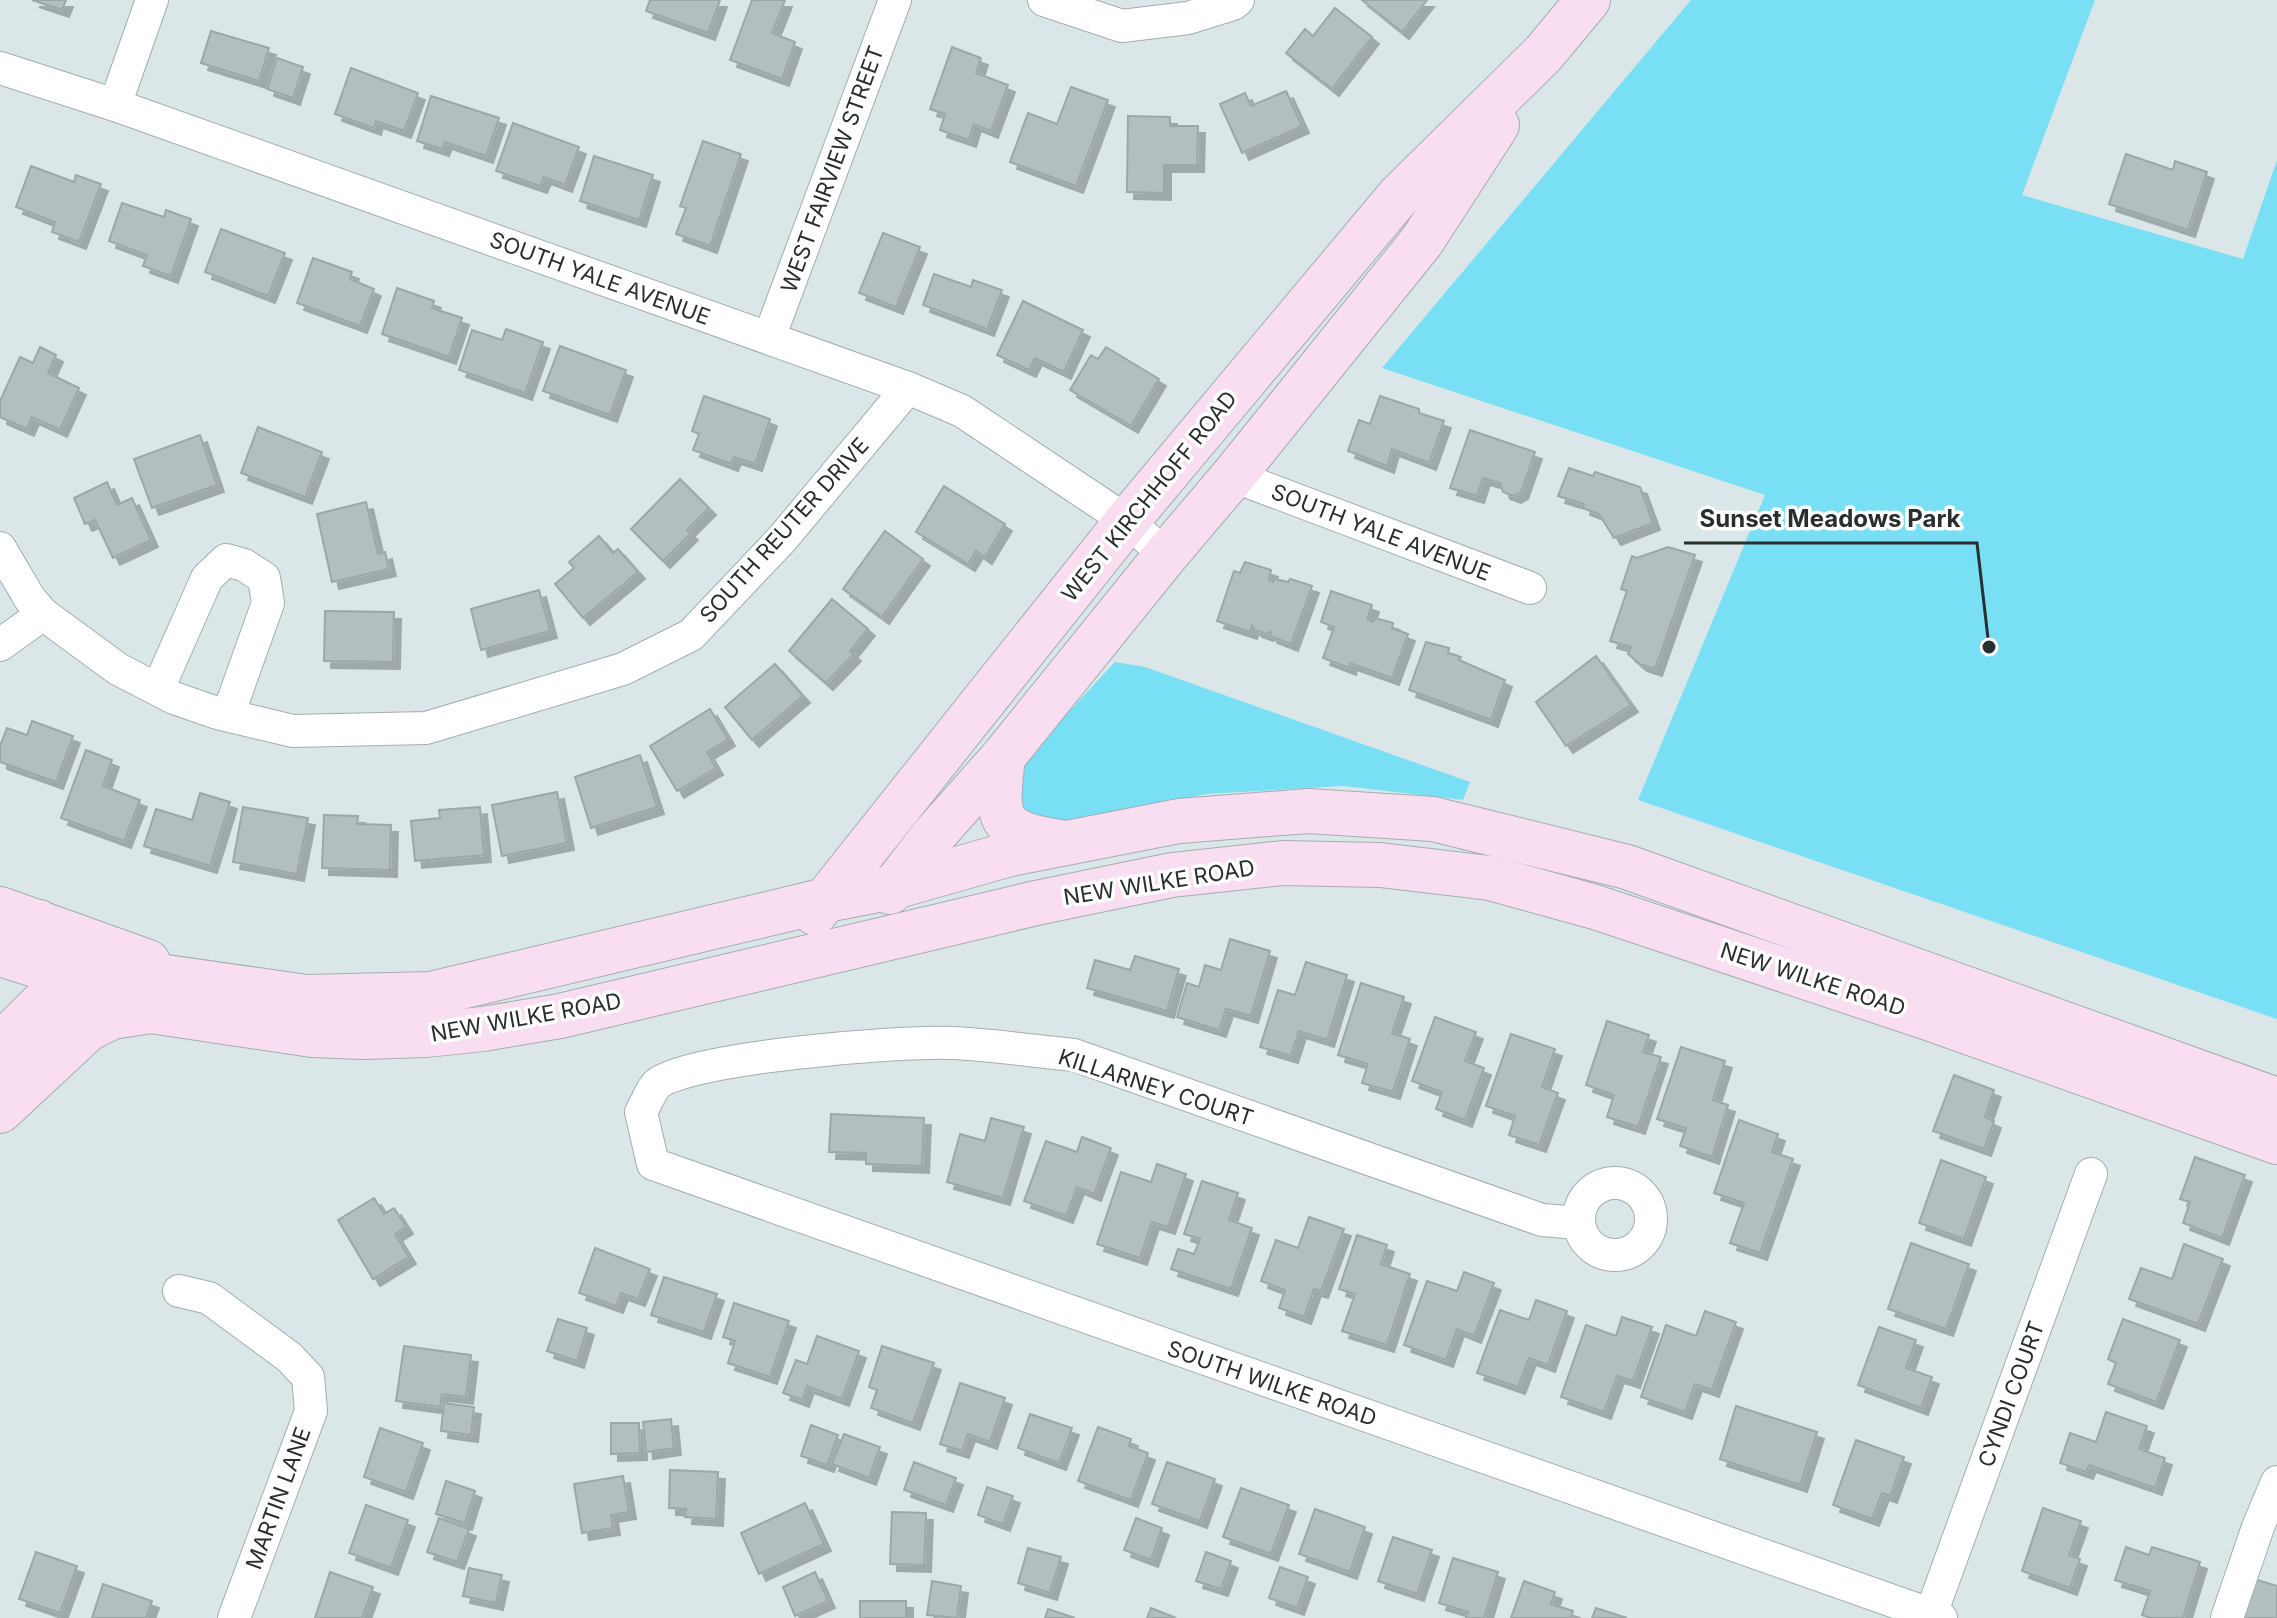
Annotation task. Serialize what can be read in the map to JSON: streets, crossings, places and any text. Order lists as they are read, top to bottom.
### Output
{
  "streets": {
    "main road": ["WEST KIRCHHOFF ROAD", "NEW WILKE ROAD"],
    "street": [
      "WEST FAIRVIEW STREET",
      "SOUTH YALE AVENUE",
      "SOUTH REUTER DRIVE",
      "KILLARNEY COURT",
      "SOUTH WILKE ROAD",
      "CYNDI COURT",
      "MARTIN LANE"
    ]
  },
  "crossings": [
    ["WEST FAIRVIEW STREET", "SOUTH YALE AVENUE"],
    ["SOUTH YALE AVENUE", "WEST KIRCHHOFF ROAD"],
    ["SOUTH YALE AVENUE", "SOUTH REUTER DRIVE"],
    ["WEST KIRCHHOFF ROAD", "NEW WILKE ROAD"],
    ["KILLARNEY COURT", "SOUTH WILKE ROAD"],
    ["SOUTH WILKE ROAD", "CYNDI COURT"]
  ],
  "places": ["Sunset Meadows Park"]
}
